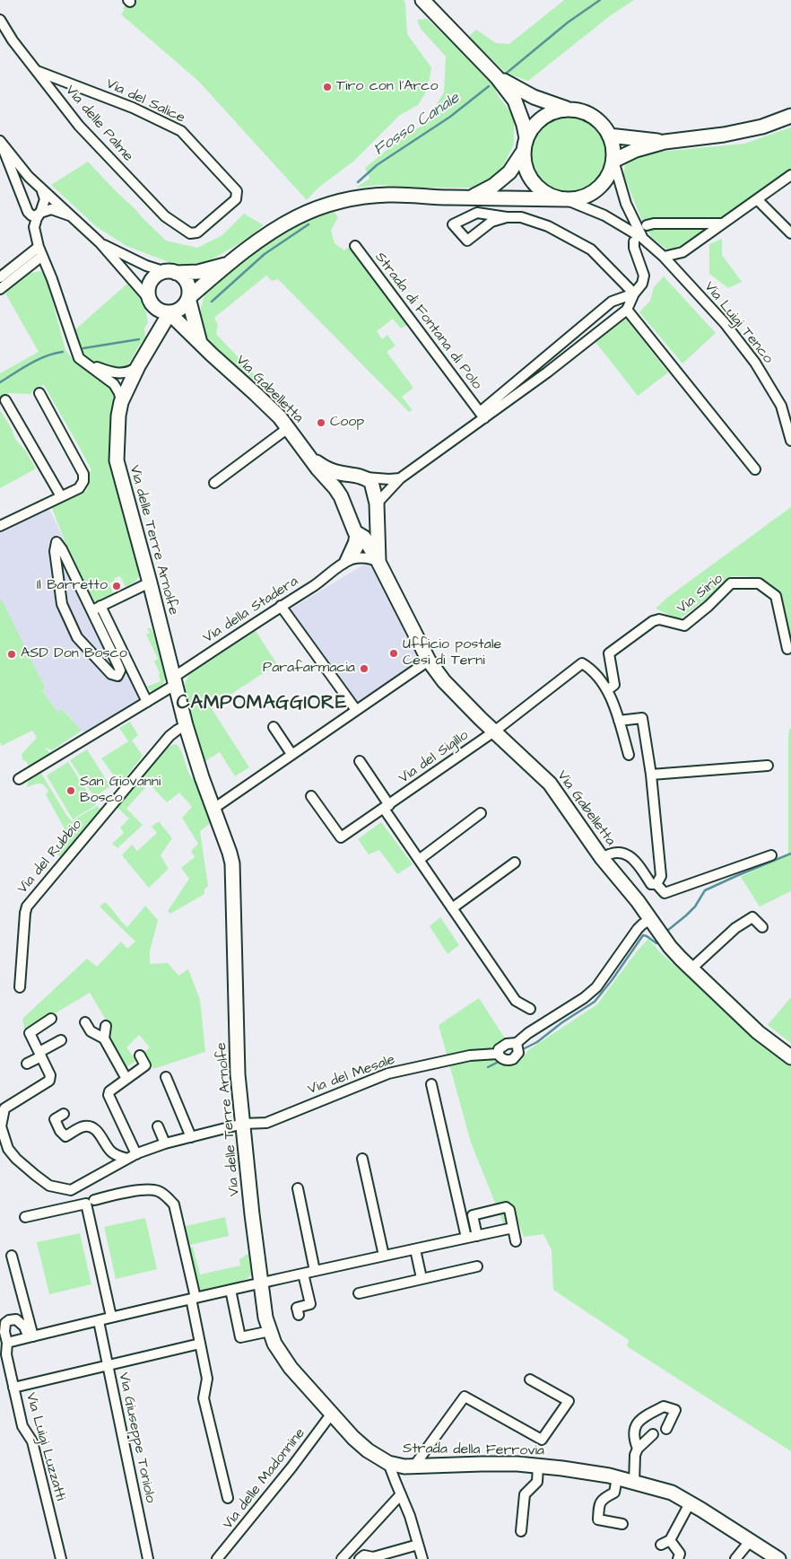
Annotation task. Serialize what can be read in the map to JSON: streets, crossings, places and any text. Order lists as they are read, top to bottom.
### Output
{
  "streets": {
    "street": [
      "Via del Salice",
      "Via delle Palme",
      "Strada di Fontana di Polo",
      "Via Luigi Tenco",
      "Via Gabelletta",
      "Via delle Terre Arnolfe",
      "Via Sirio",
      "Via della Stadera",
      "Via del Sigillo",
      "Via del Rubbio",
      "Via del Mesale",
      "Via Giuseppe Toniolo",
      "Via Luigi Luzzatti",
      "Strada della Ferrovia",
      "Via delle Madonnine"
    ]
  },
  "crossings": [
    ["Via del Salice", "Via delle Palme"],
    ["Strada di Fontana di Polo", "Via Gabelletta"],
    ["Via Gabelletta", "Via delle Terre Arnolfe"],
    ["Via Gabelletta", "Via della Stadera"],
    ["Via Gabelletta", "Via del Sigillo"],
    ["Via Gabelletta", "Via del Mesale"],
    ["Via delle Terre Arnolfe", "Via della Stadera"],
    ["Via delle Terre Arnolfe", "Via del Rubbio"],
    ["Via delle Terre Arnolfe", "Via del Mesale"],
    ["Via delle Terre Arnolfe", "Strada della Ferrovia"],
    ["Via delle Terre Arnolfe", "Via delle Madonnine"]
  ],
  "districts": ["CAMPOMAGGIORE"],
  "water": ["Fosso Canale"],
  "places": [
    "Tiro con l'Arco",
    "Coop",
    "Il Barretto",
    "Ufficio postale Cesi di Terni",
    "ASD Don Bosco",
    "Parafarmacia",
    "San Giovanni Bosco"
  ]
}
